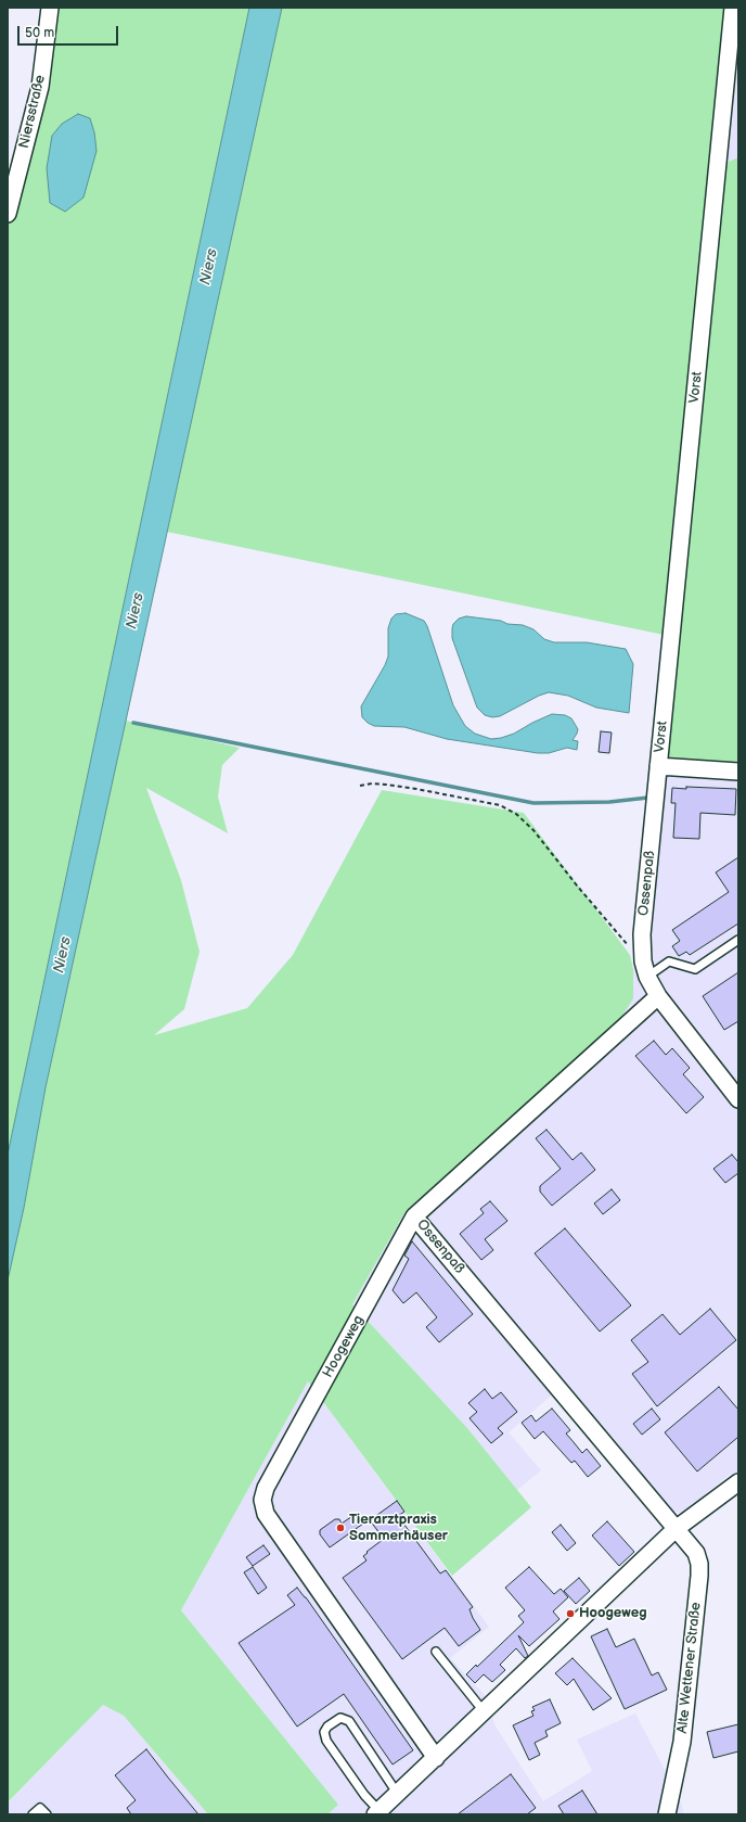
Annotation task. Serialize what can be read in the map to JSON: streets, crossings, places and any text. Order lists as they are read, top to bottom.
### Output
{
  "streets": {
    "street": [
      "Niersstraße",
      "Vorst",
      "Ossenpaß",
      "Hoogeweg",
      "Alte Wettener Straße"
    ]
  },
  "crossings": [
    ["Vorst", "Ossenpaß"],
    ["Ossenpaß", "Hoogeweg"],
    ["Ossenpaß", "Alte Wettener Straße"]
  ],
  "water": ["Niers"],
  "places": ["Tierarztpraxis Sommerhäuser", "Hoogeweg"],
  "scale_bar": "50 m"
}
